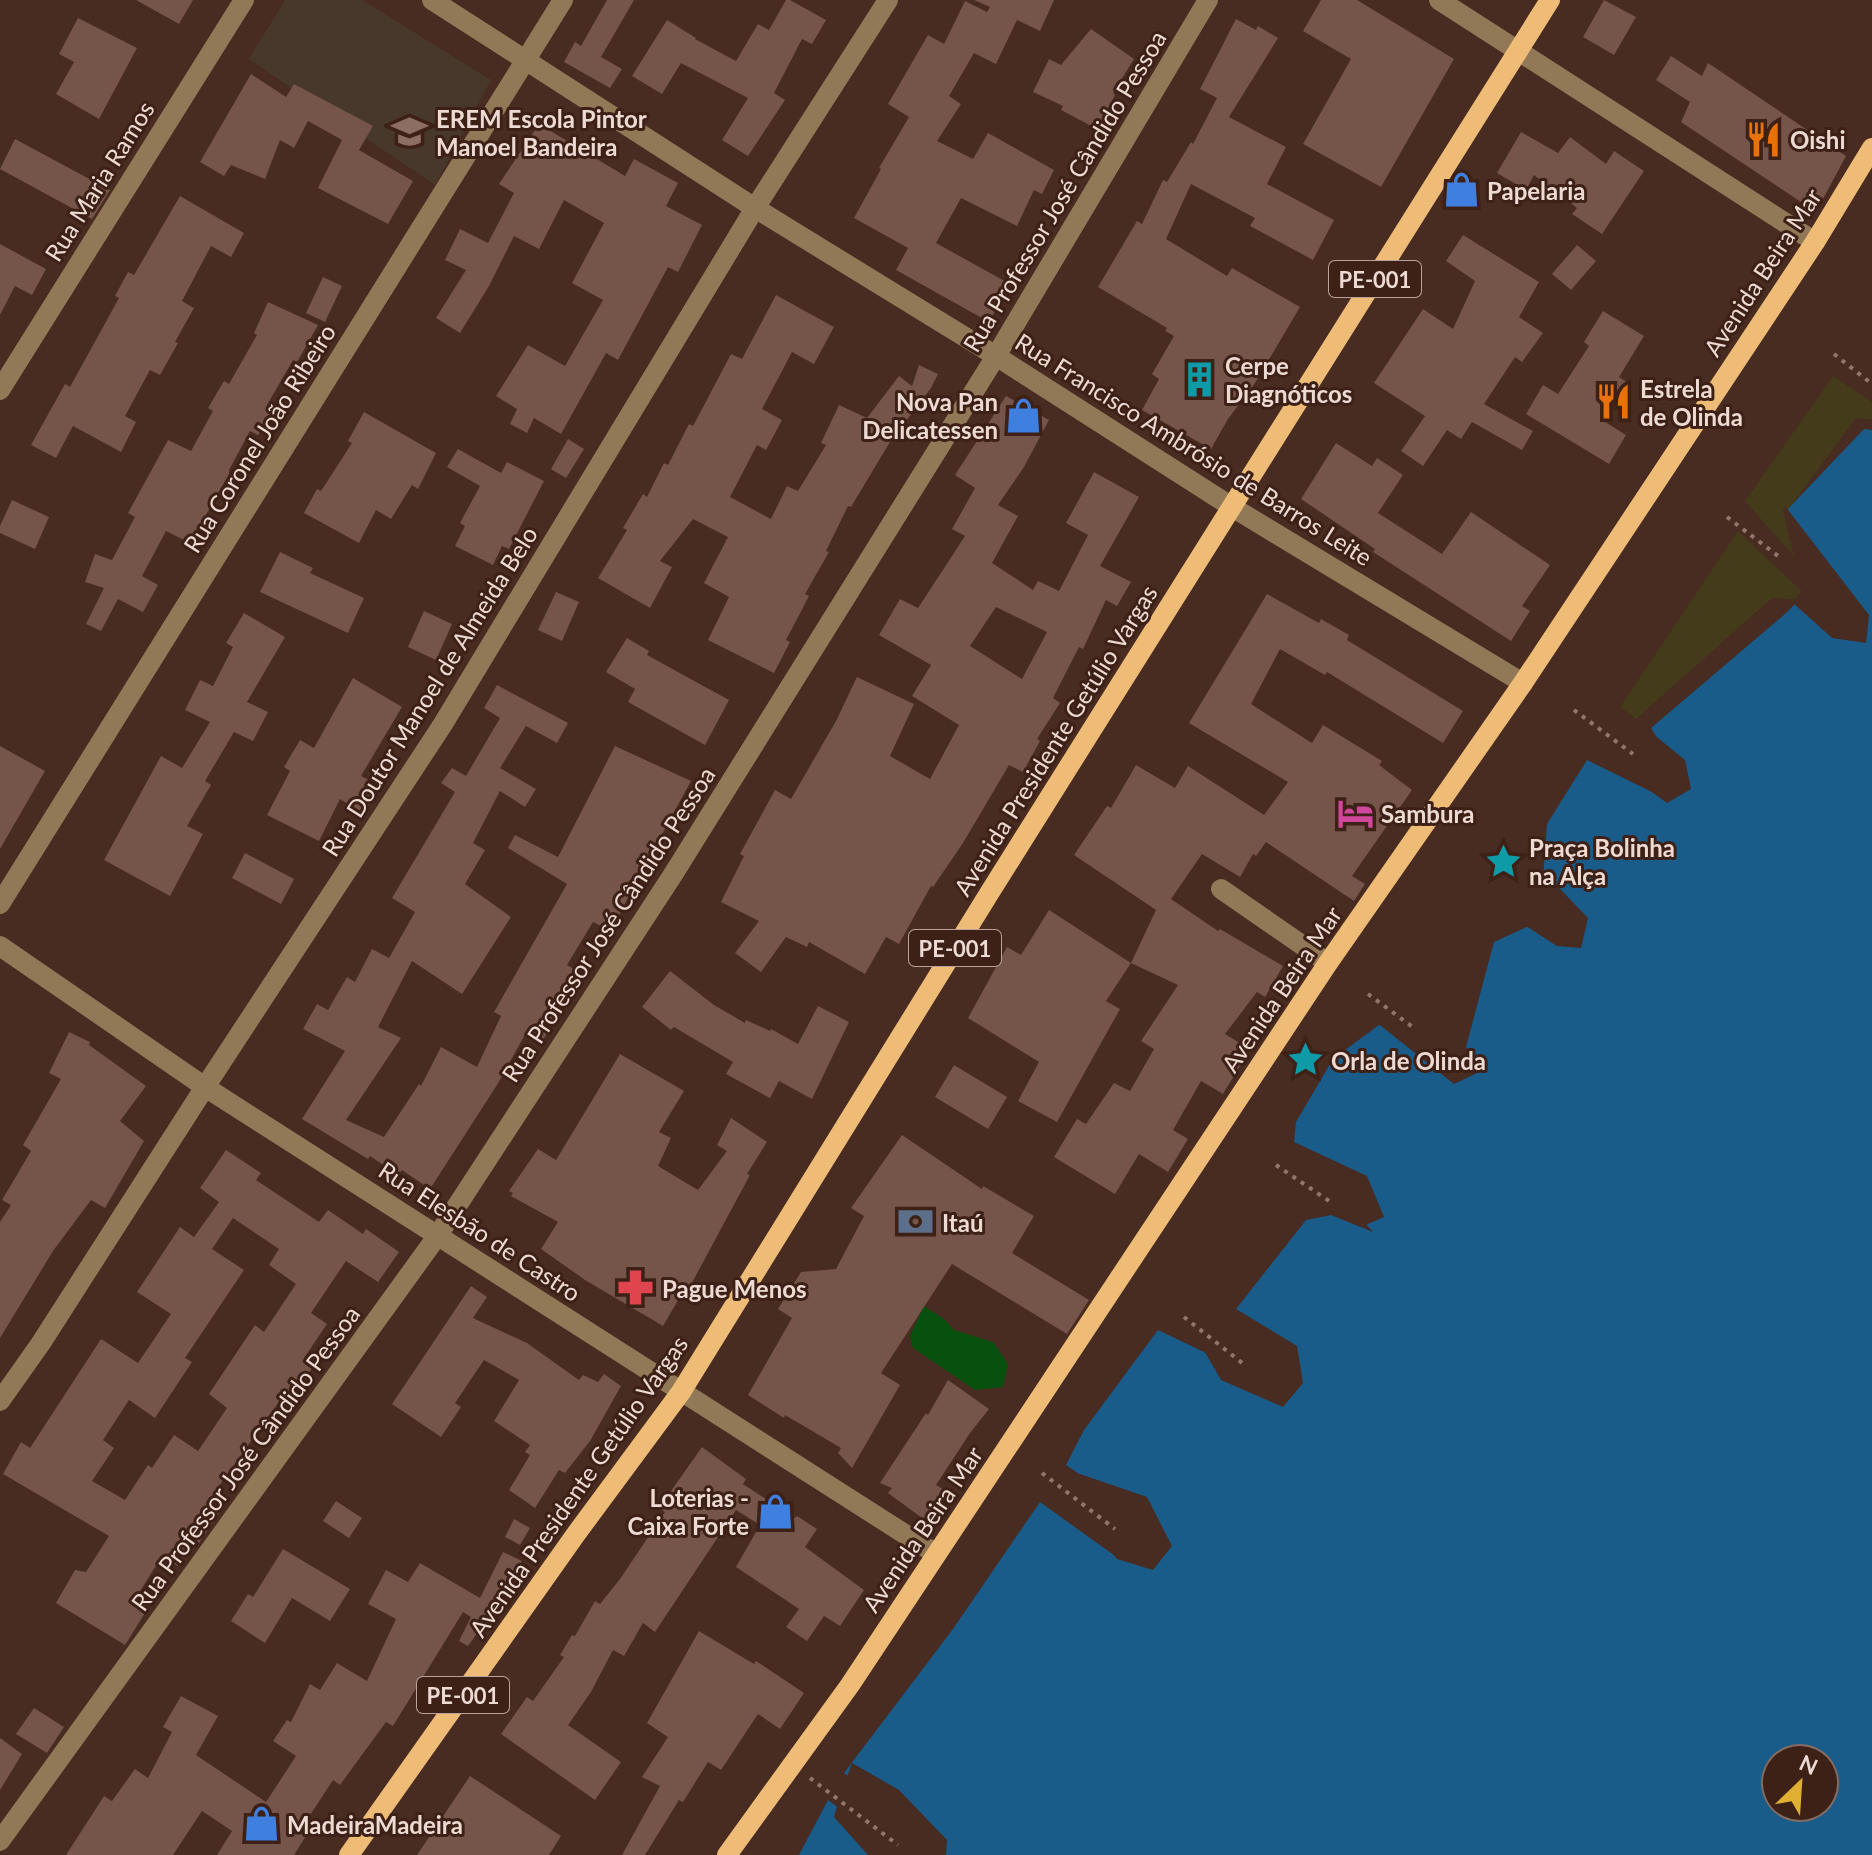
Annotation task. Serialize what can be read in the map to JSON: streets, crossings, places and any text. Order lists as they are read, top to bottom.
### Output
{
  "streets": {
    "main road": ["Avenida Beira Mar", "PE-001", "Avenida Presidente Getúlio Vargas"],
    "street": [
      "Rua Maria Ramos",
      "Rua Professor José Cândido Pessoa",
      "Rua Coronel João Ribeiro",
      "Rua Francisco Ambrósio de Barros Leite",
      "Rua Doutor Manoel de Almeida Belo",
      "Rua Elesbão de Castro"
    ]
  },
  "crossings": [
    ["Rua Professor José Cândido Pessoa", "Rua Francisco Ambrósio de Barros Leite"],
    ["Rua Professor José Cândido Pessoa", "Rua Elesbão de Castro"],
    ["Avenida Beira Mar", "Rua Francisco Ambrósio de Barros Leite"],
    ["Avenida Beira Mar", "Rua Elesbão de Castro"],
    ["Rua Coronel João Ribeiro", "Rua Francisco Ambrósio de Barros Leite"],
    ["Rua Francisco Ambrósio de Barros Leite", "Rua Doutor Manoel de Almeida Belo"],
    ["Rua Francisco Ambrósio de Barros Leite", "Avenida Presidente Getúlio Vargas"],
    ["Rua Doutor Manoel de Almeida Belo", "Rua Elesbão de Castro"],
    ["Avenida Presidente Getúlio Vargas", "Rua Elesbão de Castro"]
  ],
  "places": {
    "school or university": ["EREM Escola Pintor Manoel Bandeira"],
    "restaurant": ["Oishi", "Estrela de Olinda"],
    "shop": [
      "Papelaria",
      "Nova Pan Delicatessen",
      "Loterias - Caixa Forte",
      "MadeiraMadeira"
    ],
    "building": ["Cerpe Diagnóticos"],
    "hotel": ["Sambura"],
    "place": ["Praça Bolinha na Alça", "Orla de Olinda"],
    "bank": ["Itaú"],
    "pharmacy": ["Pague Menos"]
  },
  "north": "top right"
}
